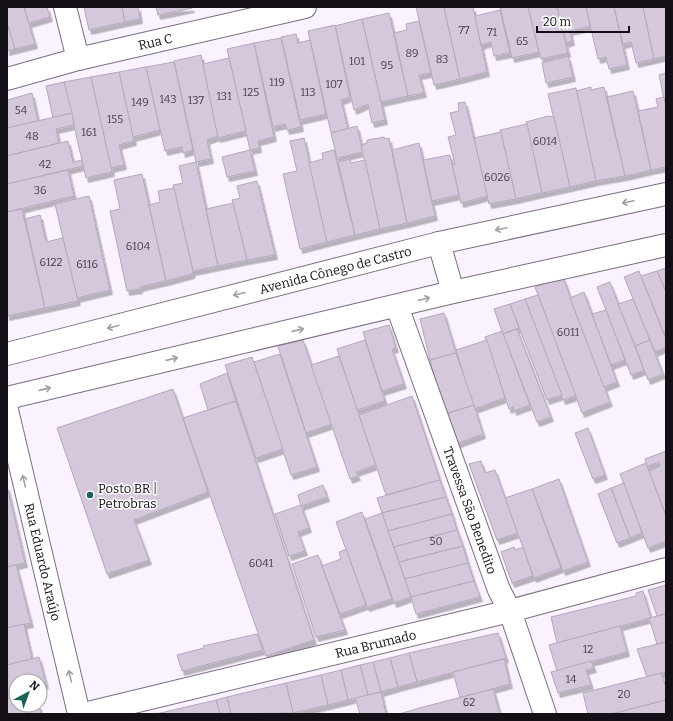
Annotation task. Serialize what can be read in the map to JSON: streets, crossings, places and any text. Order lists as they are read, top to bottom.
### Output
{
  "streets": {
    "street": [
      "Rua C",
      "Avenida Cônego de Castro",
      "Travessa São Benedito",
      "Rua Eduardo Araújo",
      "Rua Brumado"
    ]
  },
  "crossings": [
    ["Travessa São Benedito", "Rua Brumado"]
  ],
  "one_way": ["Rua Eduardo Araújo"],
  "places": ["Posto BR | Petrobras"],
  "house_numbers": [
    "77",
    "71",
    "65",
    "89",
    "83",
    "101",
    "95",
    "119",
    "107",
    "125",
    "113",
    "131",
    "143",
    "137",
    "149",
    "54",
    "155",
    "161",
    "48",
    "6014",
    "42",
    "6026",
    "36",
    "6104",
    "6122",
    "6116",
    "6011",
    "50",
    "6041",
    "12",
    "14",
    "20",
    "62"
  ],
  "scale_bar": "20 m",
  "north": "top right"
}
